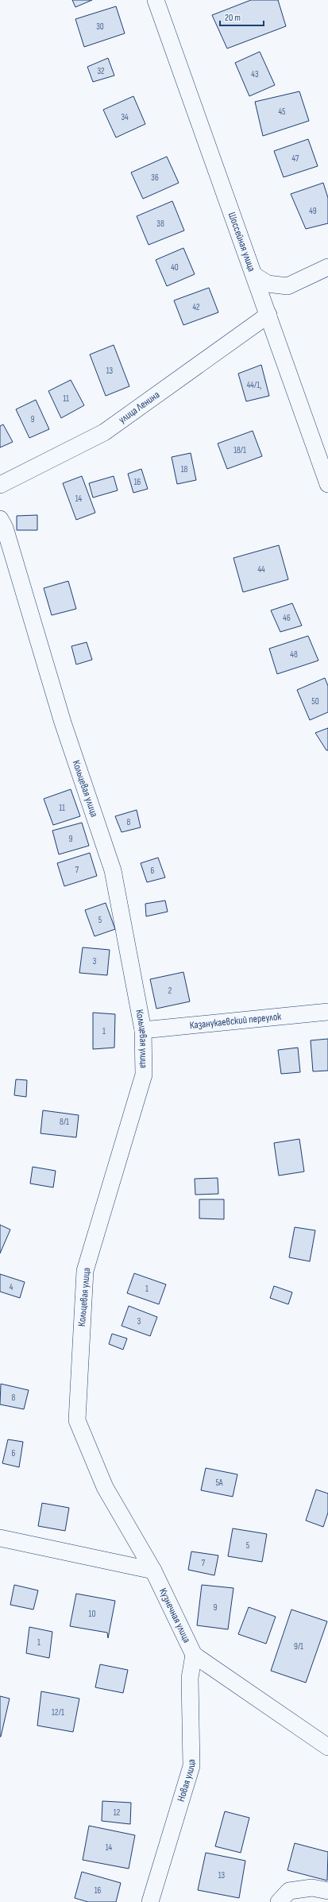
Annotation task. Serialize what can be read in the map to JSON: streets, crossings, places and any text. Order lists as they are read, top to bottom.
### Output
{
  "streets": {
    "street": [
      "Шоссейная улица",
      "улица Ленина",
      "Кольцевая улица",
      "Казанукаевский переулок",
      "Кузнечная улица",
      "Новая улица"
    ]
  },
  "crossings": [
    ["Шоссейная улица", "улица Ленина"],
    ["Кольцевая улица", "Казанукаевский переулок"],
    ["Кольцевая улица", "Кузнечная улица"],
    ["Кузнечная улица", "Новая улица"]
  ],
  "house_numbers": [
    "30",
    "32",
    "43",
    "45",
    "34",
    "47",
    "36",
    "49",
    "38",
    "40",
    "42",
    "13",
    "44/1,",
    "11",
    "9",
    "18/1",
    "18",
    "16",
    "14",
    "44",
    "46",
    "48",
    "50",
    "11",
    "8",
    "9",
    "7",
    "6",
    "5",
    "3",
    "2",
    "1",
    "8/1",
    "4",
    "1",
    "3",
    "8",
    "6",
    "5А",
    "5",
    "7",
    "9",
    "10",
    "1",
    "9/1",
    "12/1",
    "12",
    "14",
    "13",
    "16"
  ],
  "scale_bar": "20 m"
}
